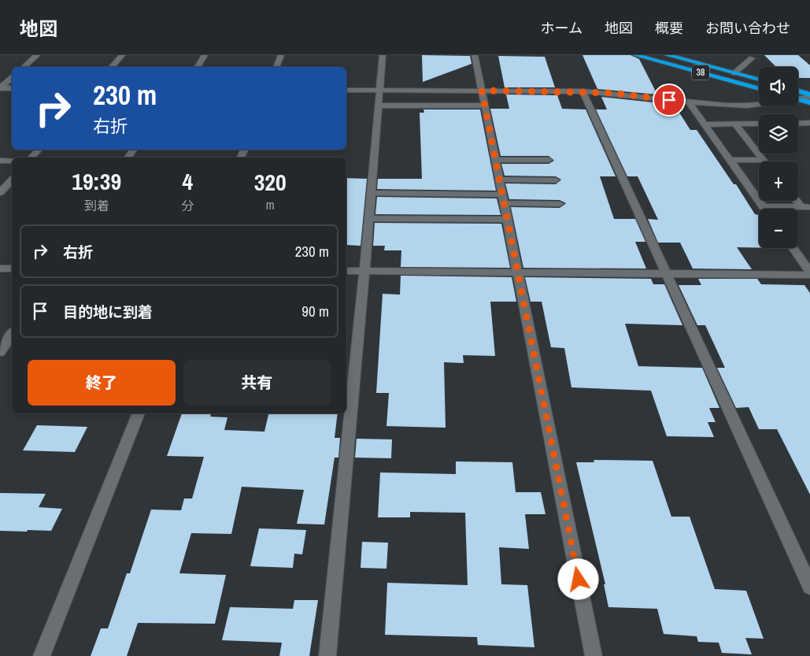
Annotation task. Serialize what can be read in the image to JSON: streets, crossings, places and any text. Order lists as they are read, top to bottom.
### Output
{
  "streets": {
    "highway": ["38"]
  },
  "page": {
    "header": "地図",
    "nav": [
      "ホーム",
      "地図",
      "概要",
      "お問い合わせ"
    ],
    "map_buttons": ["+", "−"],
    "turn": ["230 m", "右折"],
    "eta": [
      "19:39",
      "到着",
      "4",
      "分",
      "320",
      "m"
    ],
    "list": [
      {
        "name": "右折",
        "value": "230 m"
      },
      {
        "name": "目的地に到着",
        "value": "90 m"
      }
    ],
    "buttons": ["終了", "共有"]
  }
}
